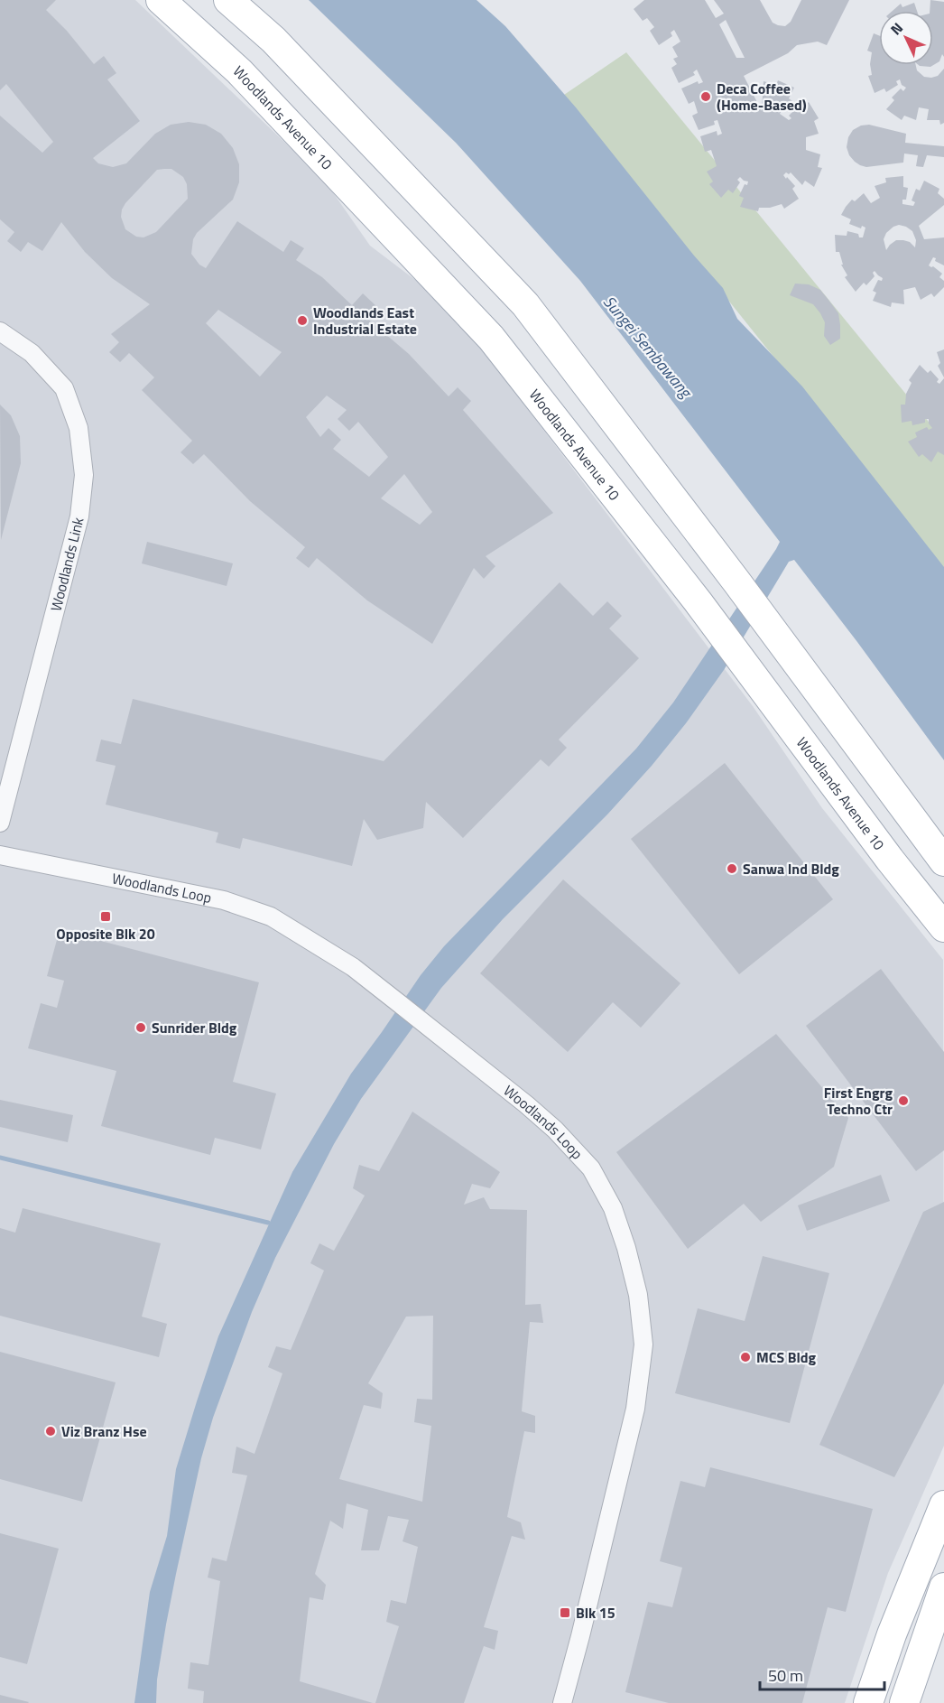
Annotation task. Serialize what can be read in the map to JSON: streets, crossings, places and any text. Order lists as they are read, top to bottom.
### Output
{
  "streets": {
    "main road": ["Woodlands Avenue 10"],
    "street": ["Woodlands Link", "Woodlands Loop"]
  },
  "water": ["Sungei Sembawang"],
  "places": {
    "other": [
      "Deca Coffee (Home-Based)",
      "Woodlands East Industrial Estate",
      "Sanwa Ind Bldg",
      "Sunrider Bldg",
      "First Engrg Techno Ctr",
      "MCS Bldg",
      "Viz Branz Hse"
    ],
    "transit": ["Opposite Blk 20", "Blk 15"]
  },
  "scale_bar": "50 m",
  "north": "top left"
}
